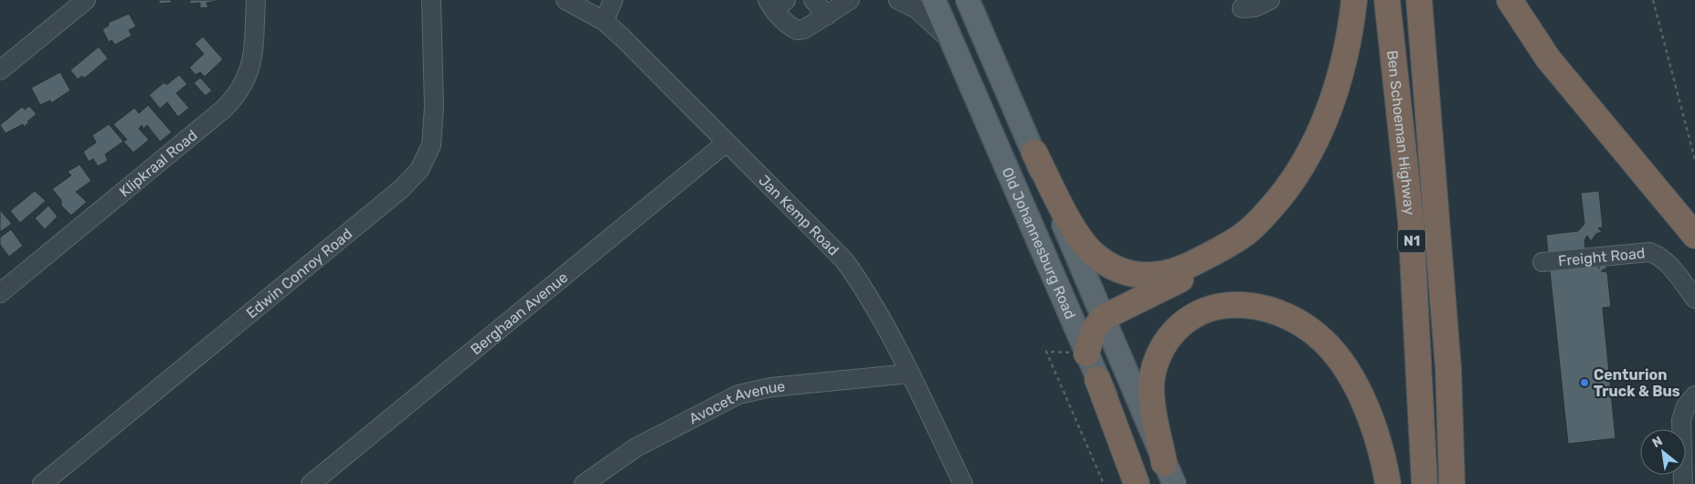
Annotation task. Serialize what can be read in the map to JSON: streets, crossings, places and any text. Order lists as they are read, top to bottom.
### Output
{
  "streets": {
    "highway": ["Ben Schoeman Highway", "N1"],
    "main road": ["Old Johannesburg Road"],
    "street": [
      "Klipkraal Road",
      "Jan Kemp Road",
      "Freight Road",
      "Edwin Conroy Road",
      "Berghaan Avenue",
      "Avocet Avenue"
    ]
  },
  "crossings": [
    ["Jan Kemp Road", "Berghaan Avenue"],
    ["Jan Kemp Road", "Avocet Avenue"]
  ],
  "places": ["Centurion Truck & Bus"],
  "north": "top left"
}
